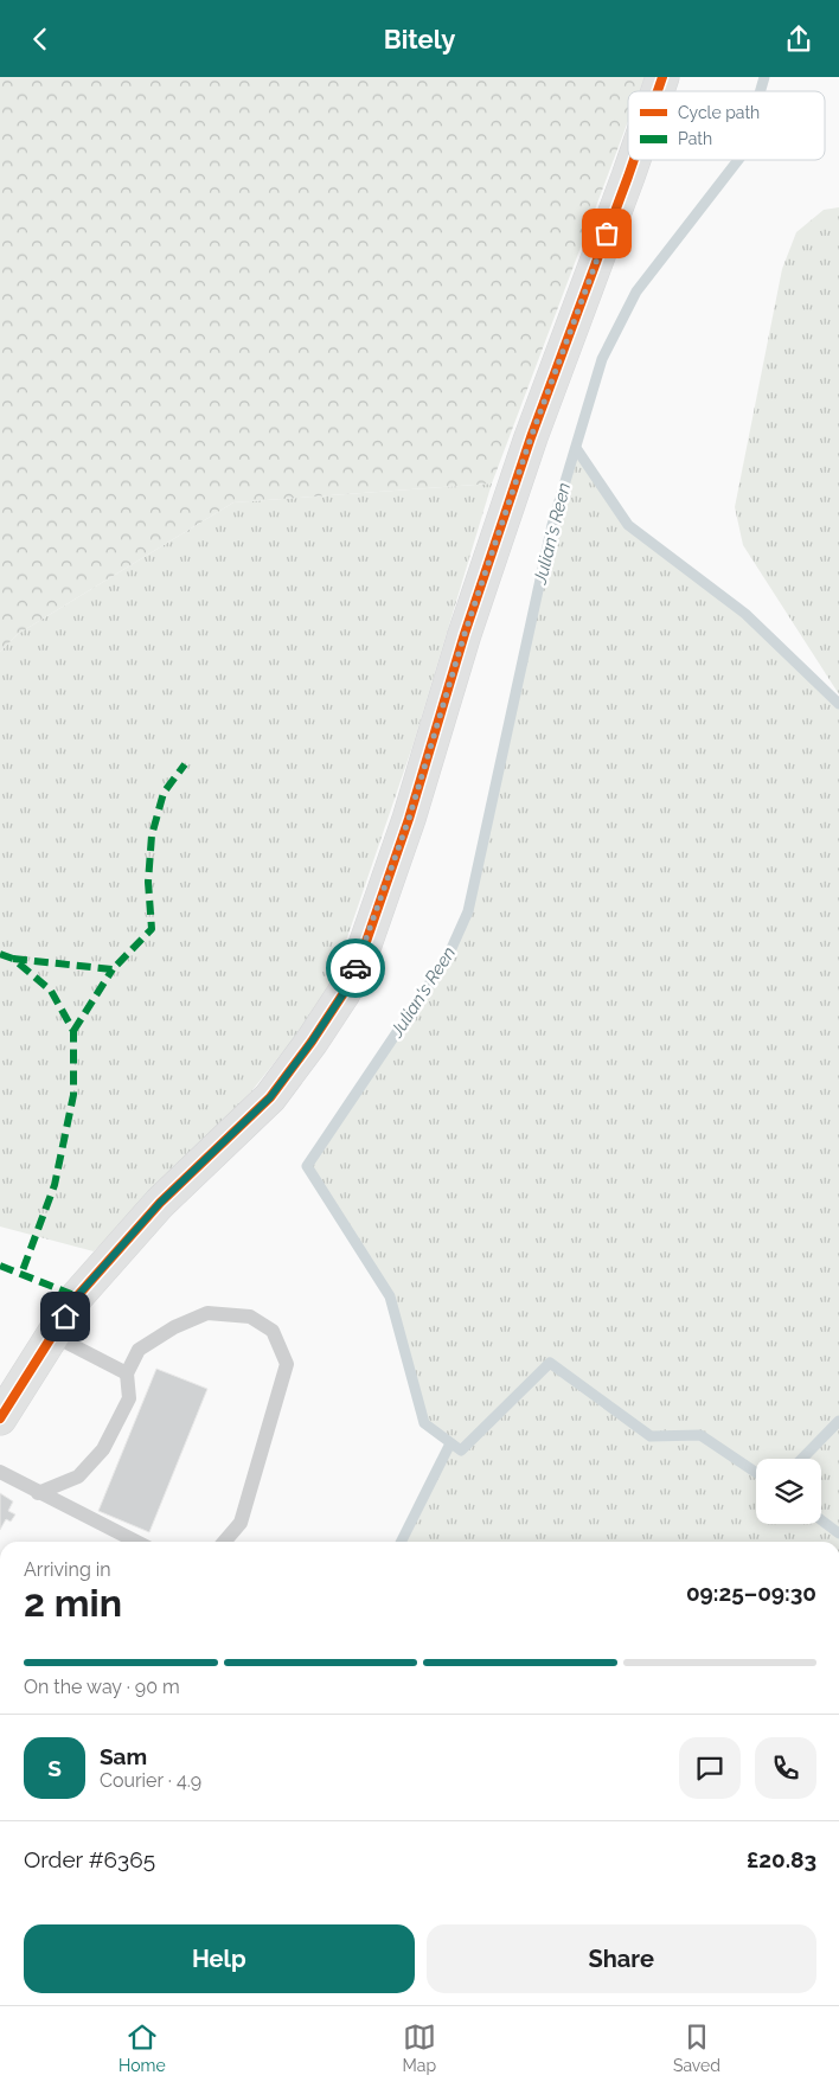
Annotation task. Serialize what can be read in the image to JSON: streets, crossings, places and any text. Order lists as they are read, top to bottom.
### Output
{
  "water": ["Julian's Reen"],
  "legend": ["Cycle path", "Path"],
  "page": {
    "header": "Bitely",
    "heading": ["2 min", "Arriving in", "09:25–09:30"],
    "panel": [
      "Sam",
      "Courier · 4.9",
      "Order #6365",
      "£20.83"
    ],
    "bar": "On the way · 90 m",
    "round": "S",
    "buttons": ["Help", "Share"],
    "tabs": ["Home", "Map", "Saved"]
  }
}
